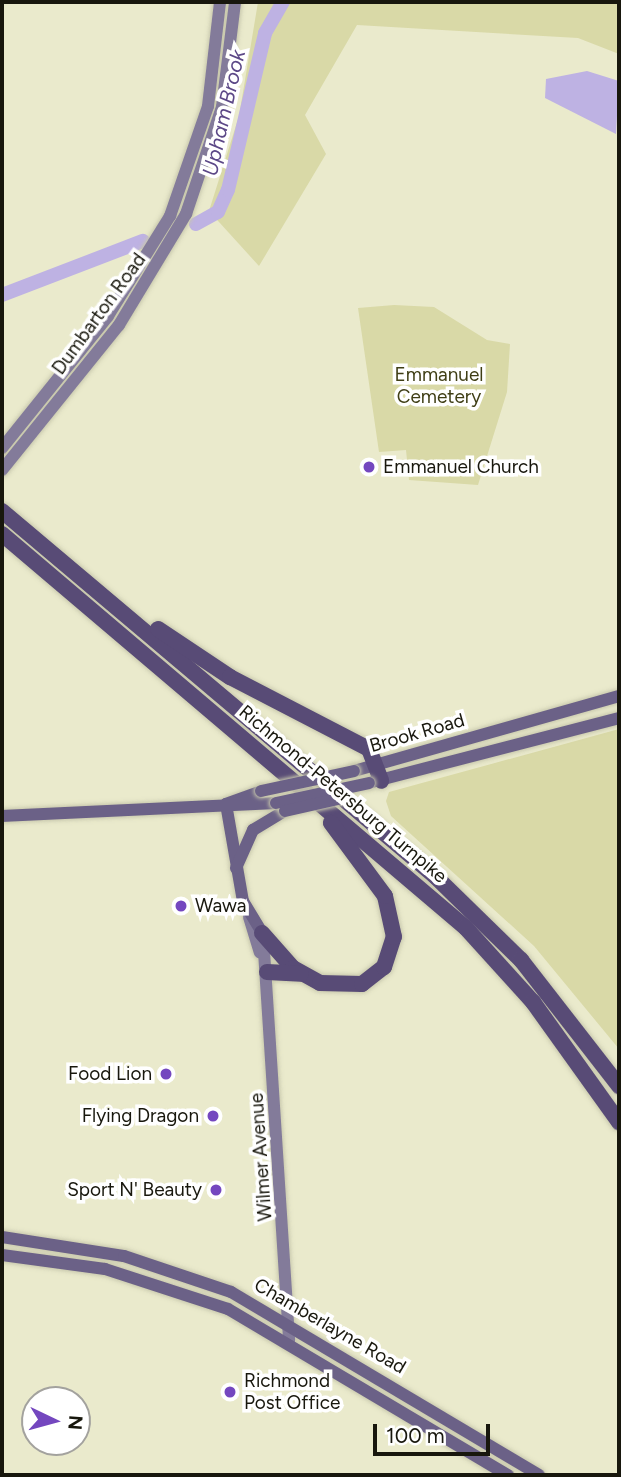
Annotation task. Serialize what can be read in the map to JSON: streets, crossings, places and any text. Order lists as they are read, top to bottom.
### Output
{
  "streets": {
    "highway": ["Richmond-Petersburg Turnpike"],
    "main road": [
      "Dumbarton Road",
      "Brook Road",
      "Wilmer Avenue",
      "Chamberlayne Road"
    ]
  },
  "crossings": [
    ["Brook Road", "Wilmer Avenue"],
    ["Wilmer Avenue", "Chamberlayne Road"]
  ],
  "water": ["Upham Brook"],
  "parks": ["Emmanuel Cemetery"],
  "places": [
    "Emmanuel Church",
    "Wawa",
    "Food Lion",
    "Flying Dragon",
    "Sport N' Beauty",
    "Richmond Post Office"
  ],
  "scale_bar": "100 m",
  "north": "right"
}
